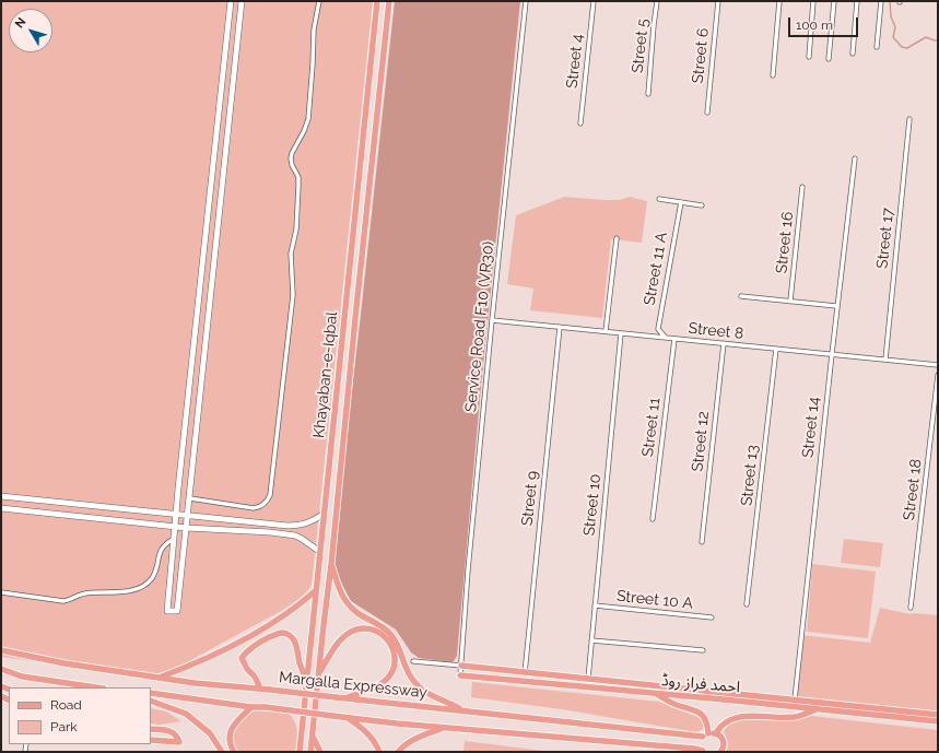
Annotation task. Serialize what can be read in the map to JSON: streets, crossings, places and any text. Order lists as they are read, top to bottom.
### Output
{
  "streets": {
    "main road": ["Khayaban-e-Iqbal", "احمد فراز روڈ", "Margalla Expressway"],
    "street": [
      "Street 5",
      "Street 6",
      "Street 4",
      "Street 17",
      "Street 16",
      "Street 11 A",
      "Service Road F10 (VR30)",
      "Street 8",
      "Street 11",
      "Street 14",
      "Street 12",
      "Street 13",
      "Street 18",
      "Street 9",
      "Street 10",
      "Street 10 A"
    ]
  },
  "crossings": [
    ["Street 17", "Street 8"],
    ["Street 11 A", "Street 8"],
    ["Service Road F10 (VR30)", "Street 8"],
    ["Service Road F10 (VR30)", "احمد فراز روڈ"],
    ["Street 8", "Street 11"],
    ["Street 8", "Street 14"],
    ["Street 8", "Street 12"],
    ["Street 8", "Street 13"],
    ["Street 8", "Street 9"],
    ["Street 8", "Street 10"],
    ["Street 14", "احمد فراز روڈ"],
    ["Street 9", "احمد فراز روڈ"],
    ["Street 10", "Street 10 A"],
    ["Street 10", "احمد فراز روڈ"]
  ],
  "legend": ["Road", "Park"],
  "scale_bar": "100 m",
  "north": "top left"
}
